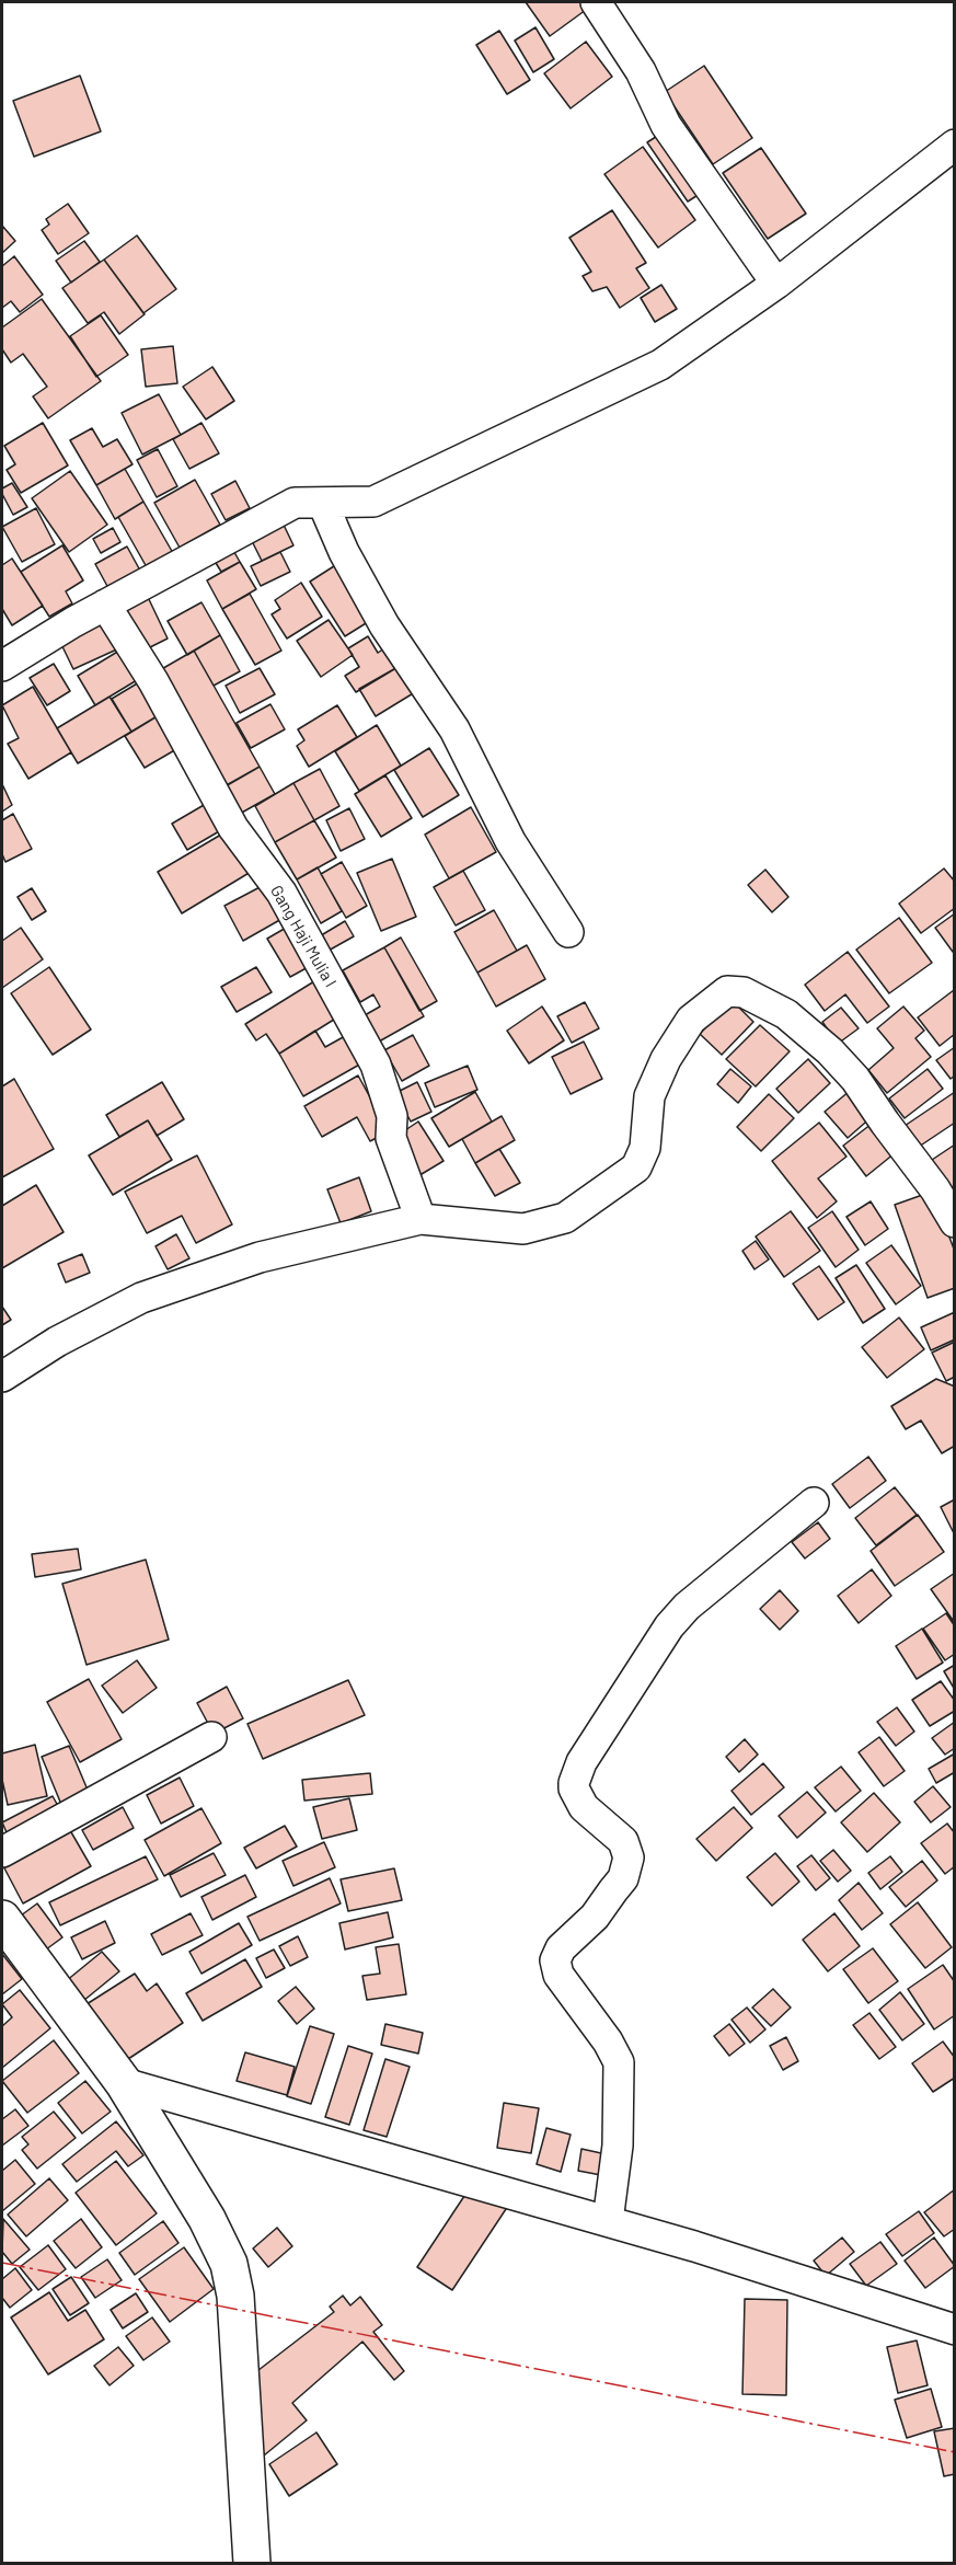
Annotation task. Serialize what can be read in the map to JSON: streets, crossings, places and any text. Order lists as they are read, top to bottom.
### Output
{
  "streets": {
    "street": ["Gang Haji Mulia I"]
  }
}
